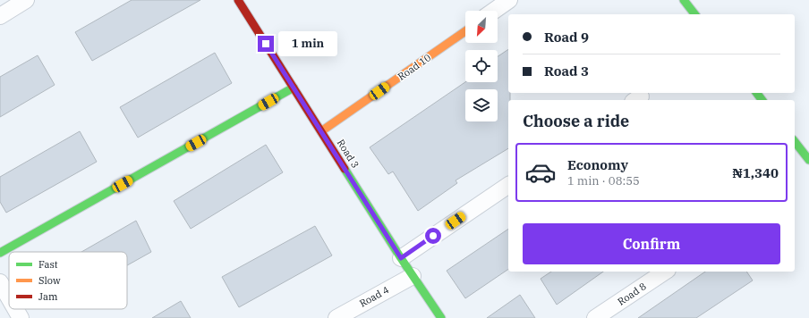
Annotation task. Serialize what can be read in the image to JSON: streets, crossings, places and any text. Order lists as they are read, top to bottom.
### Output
{
  "streets": {
    "street": [
      "Road 10",
      "Road 3",
      "Road 8",
      "Road 4"
    ]
  },
  "crossings": [
    ["Road 10", "Road 3"],
    ["Road 3", "Road 4"]
  ],
  "legend": ["Fast", "Slow", "Jam"],
  "north": "bottom left",
  "page": {
    "banner": ["Road 9", "Road 3"],
    "bubble": "1 min",
    "heading": "Choose a ride",
    "list": [
      {
        "name": "Economy",
        "note": "1 min · 08:55",
        "value": "₦1,340"
      }
    ],
    "buttons": "Confirm"
  }
}
